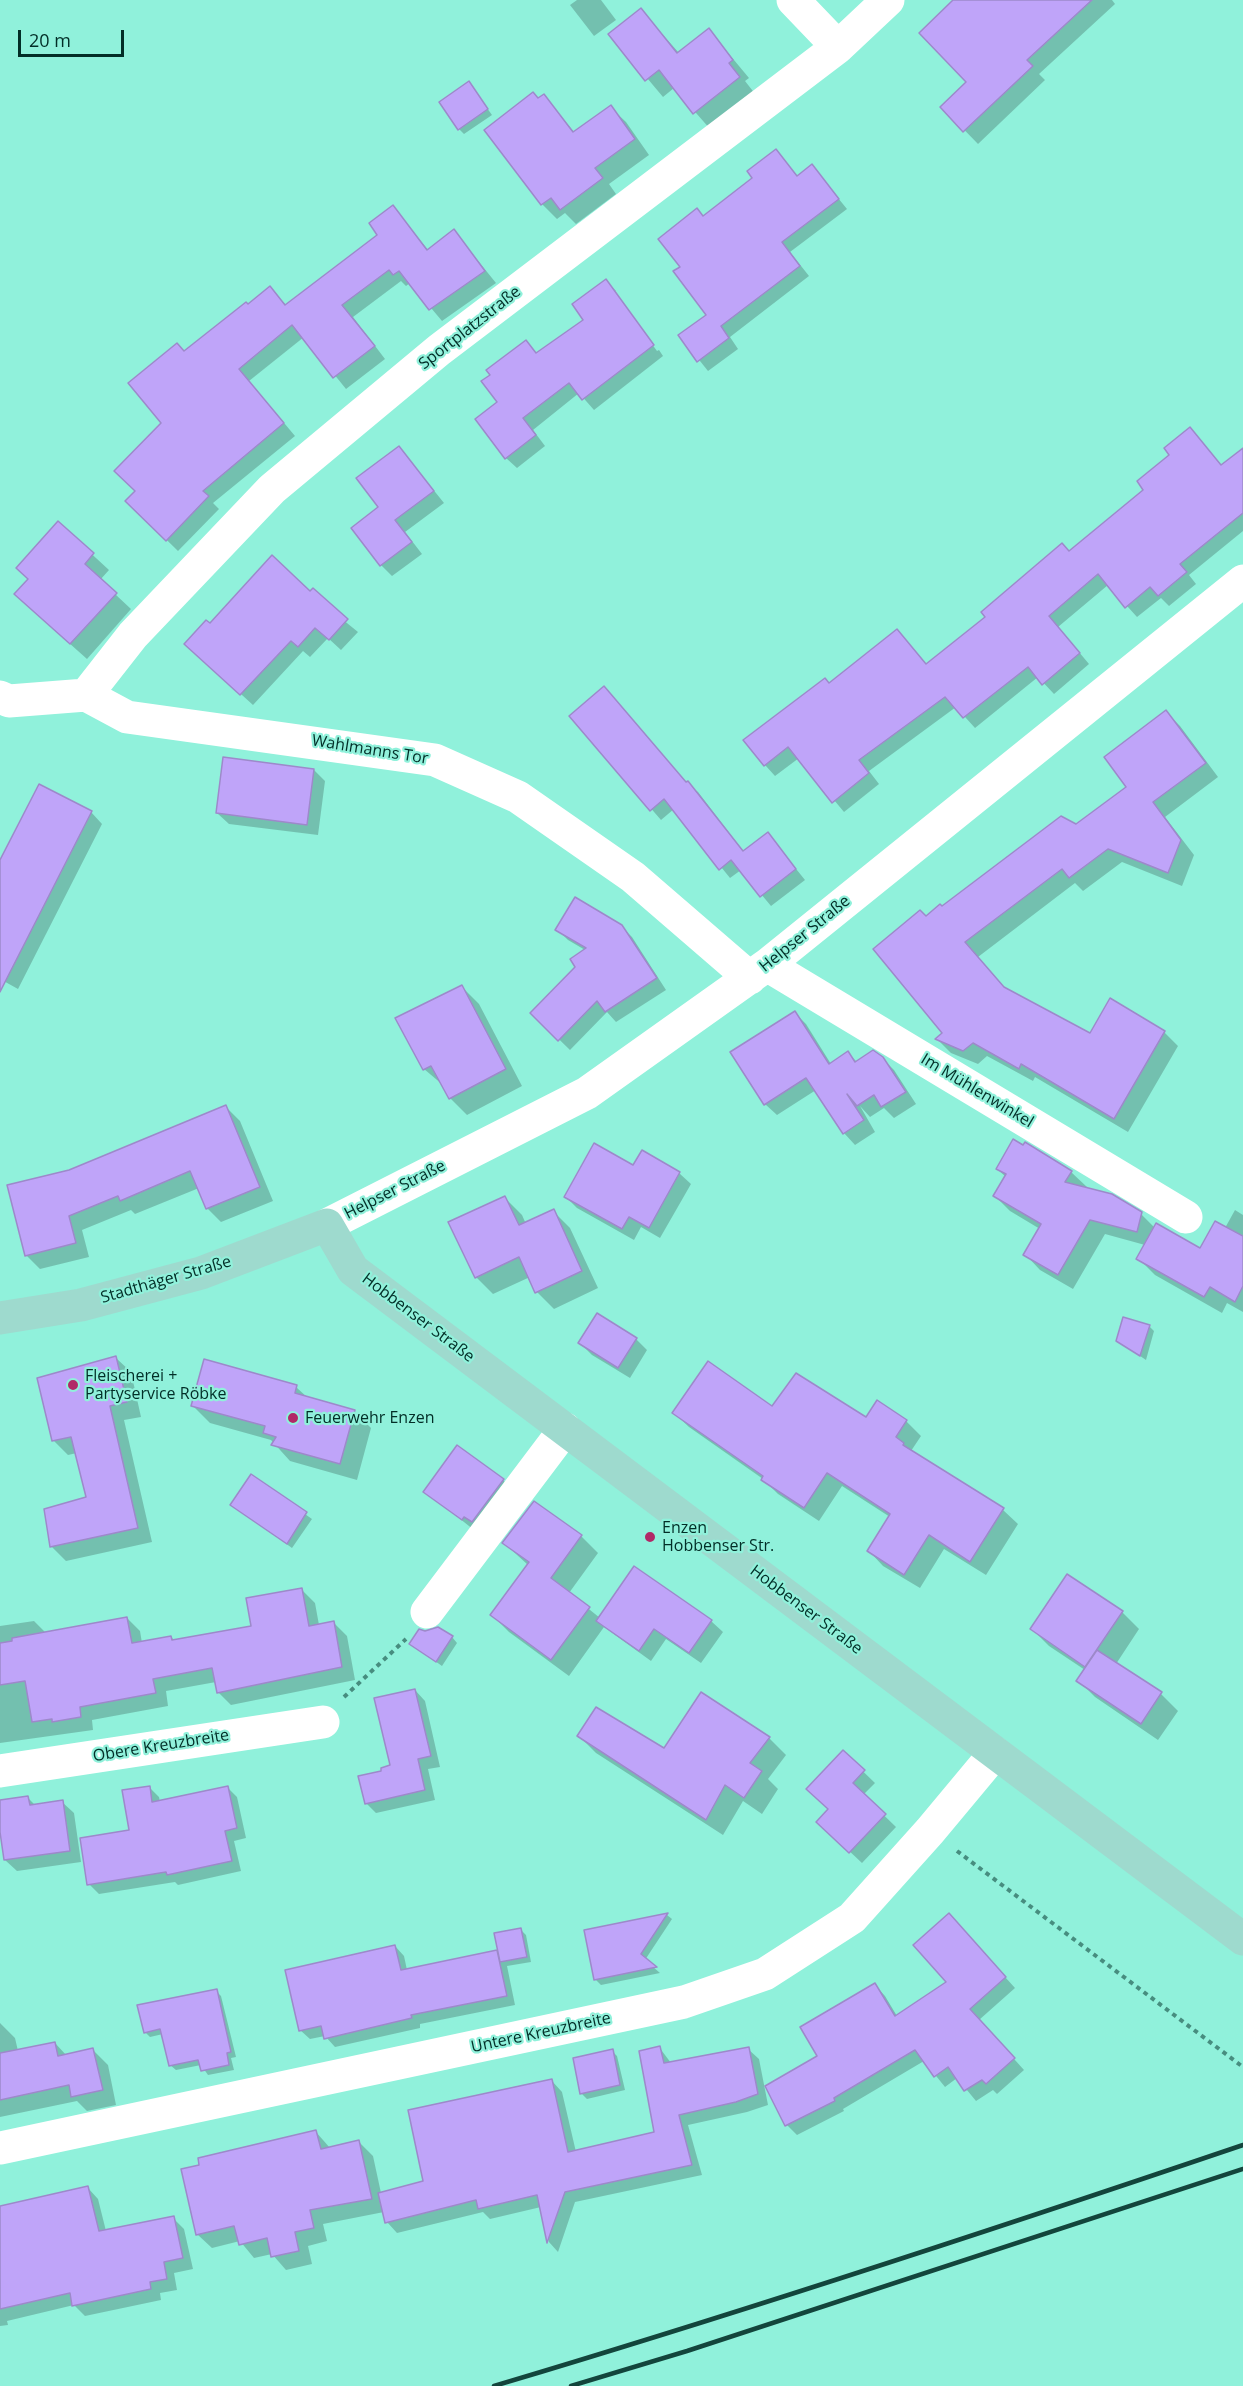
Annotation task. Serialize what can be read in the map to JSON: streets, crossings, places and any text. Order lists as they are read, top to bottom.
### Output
{
  "streets": {
    "main road": ["Stadthäger Straße", "Hobbenser Straße"],
    "street": [
      "Sportplatzstraße",
      "Wahlmanns Tor",
      "Helpser Straße",
      "Im Mühlenwinkel",
      "Obere Kreuzbreite",
      "Untere Kreuzbreite"
    ]
  },
  "crossings": [
    ["Sportplatzstraße", "Wahlmanns Tor"],
    ["Wahlmanns Tor", "Helpser Straße"],
    ["Wahlmanns Tor", "Im Mühlenwinkel"],
    ["Helpser Straße", "Im Mühlenwinkel"],
    ["Helpser Straße", "Stadthäger Straße"],
    ["Helpser Straße", "Hobbenser Straße"],
    ["Stadthäger Straße", "Hobbenser Straße"],
    ["Hobbenser Straße", "Untere Kreuzbreite"]
  ],
  "places": ["Fleischerei + Partyservice Röbke", "Feuerwehr Enzen", "Enzen Hobbenser Str."],
  "scale_bar": "20 m"
}
